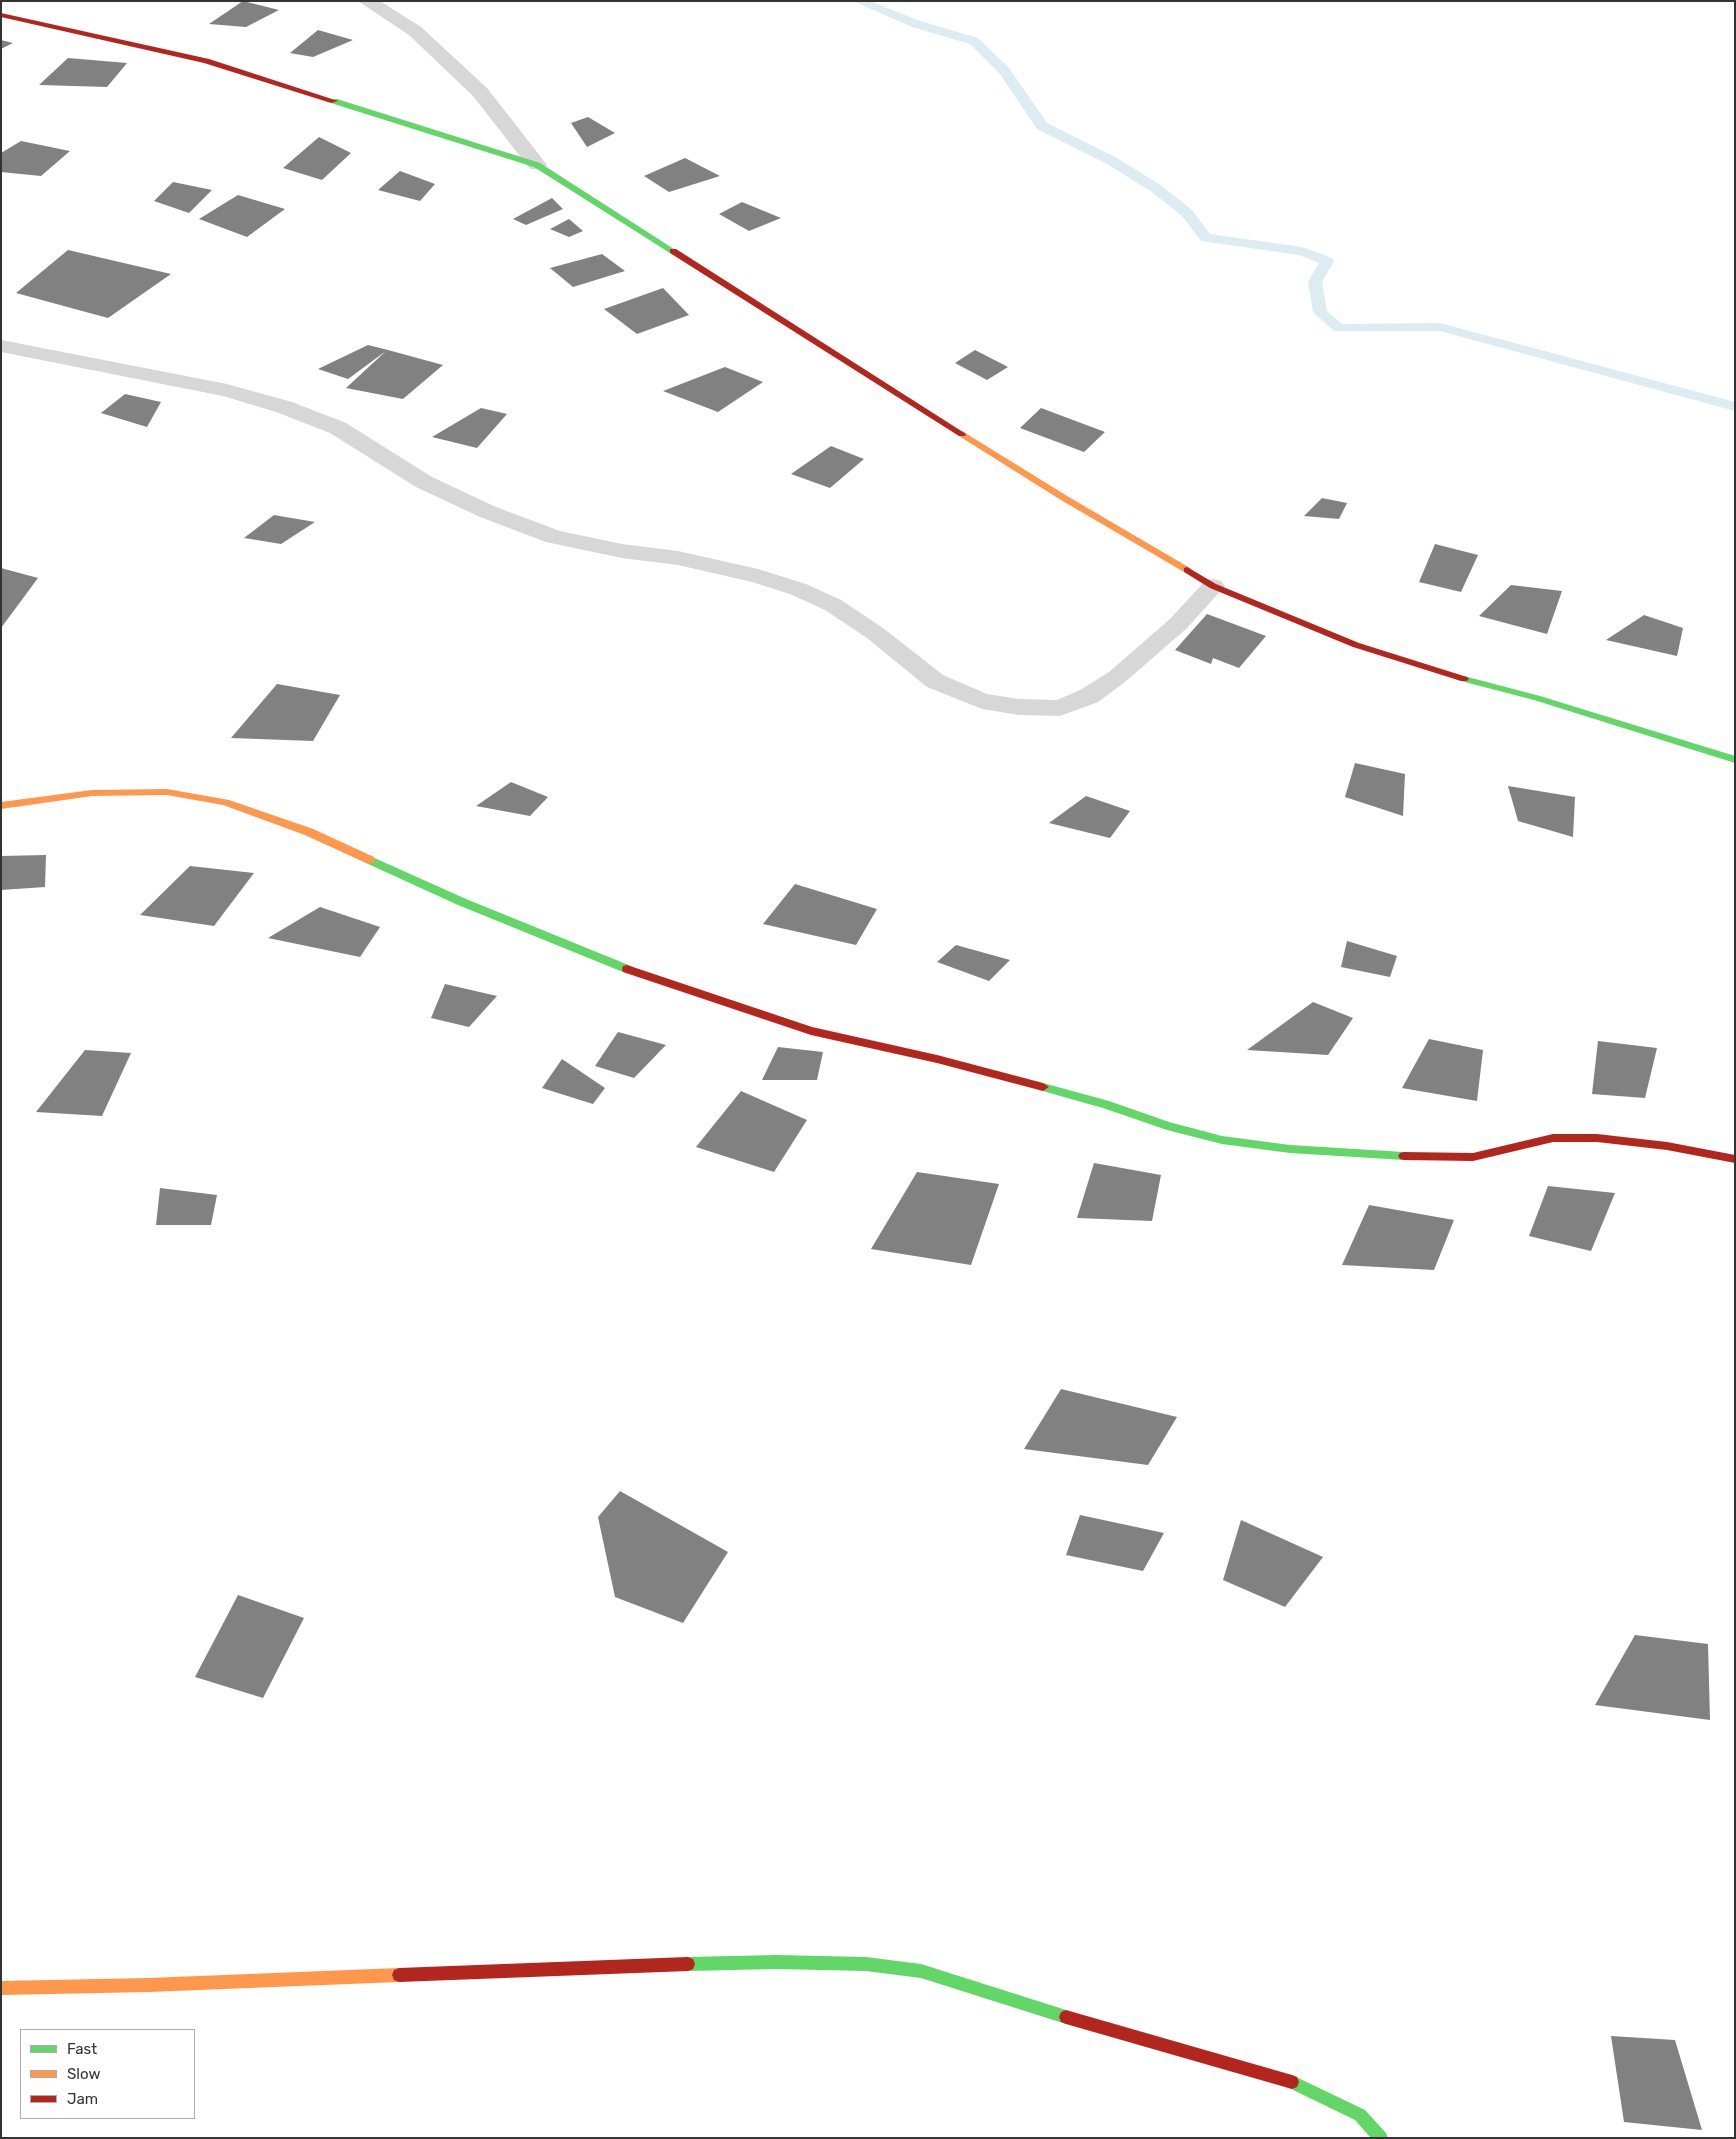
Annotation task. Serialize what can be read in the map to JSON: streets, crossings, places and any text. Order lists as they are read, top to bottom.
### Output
{
  "legend": ["Fast", "Slow", "Jam"]
}
